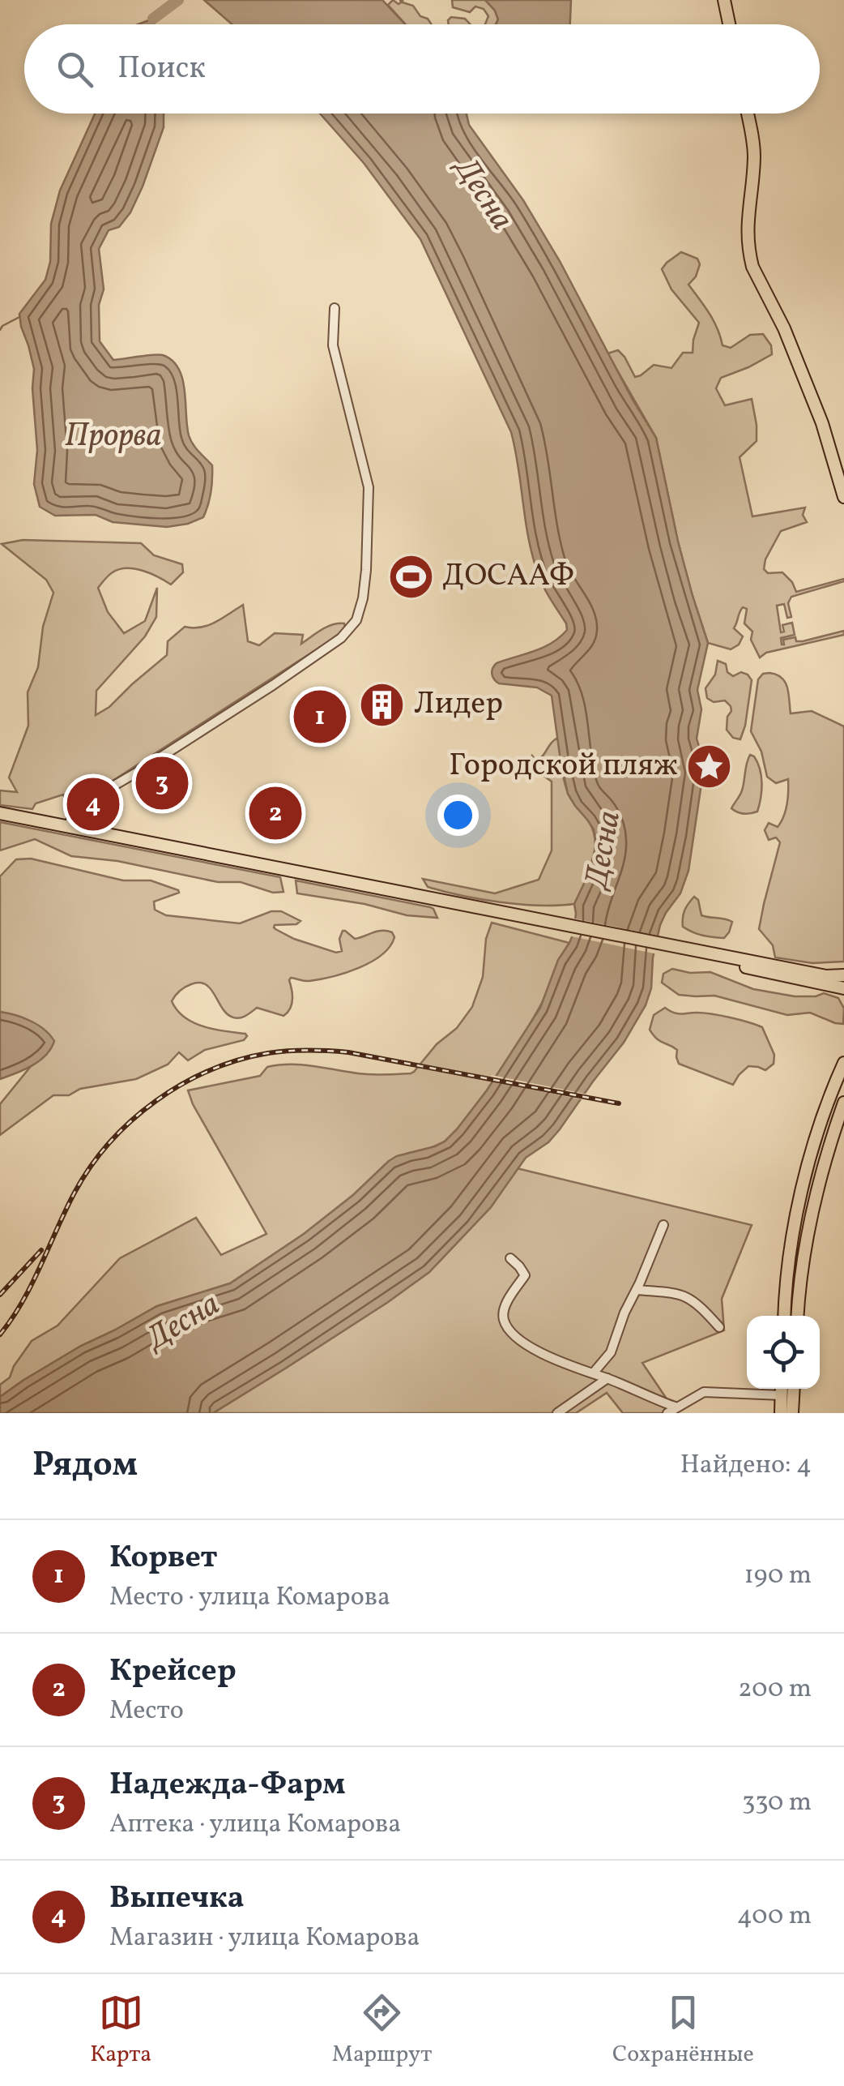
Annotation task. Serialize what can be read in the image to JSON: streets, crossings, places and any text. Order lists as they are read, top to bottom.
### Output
{
  "water": ["Десна", "Прорва"],
  "places": {
    "sports": ["ДОСААФ"],
    "building": ["Лидер"],
    "place": ["Городской пляж"]
  },
  "page": {
    "search": "Поиск",
    "pins": [
      "1",
      "3",
      "4",
      "2"
    ],
    "heading": ["Рядом", "Найдено: 4"],
    "list": [
      {
        "mark": "1",
        "name": "Корвет",
        "note": "Место · улица Комарова",
        "value": "190 m"
      },
      {
        "mark": "2",
        "name": "Крейсер",
        "note": "Место",
        "value": "200 m"
      },
      {
        "mark": "3",
        "name": "Надежда-Фарм",
        "note": "Аптека · улица Комарова",
        "value": "330 m"
      },
      {
        "mark": "4",
        "name": "Выпечка",
        "note": "Магазин · улица Комарова",
        "value": "400 m"
      }
    ],
    "nav": ["Карта", "Маршрут", "Сохранённые"]
  }
}
